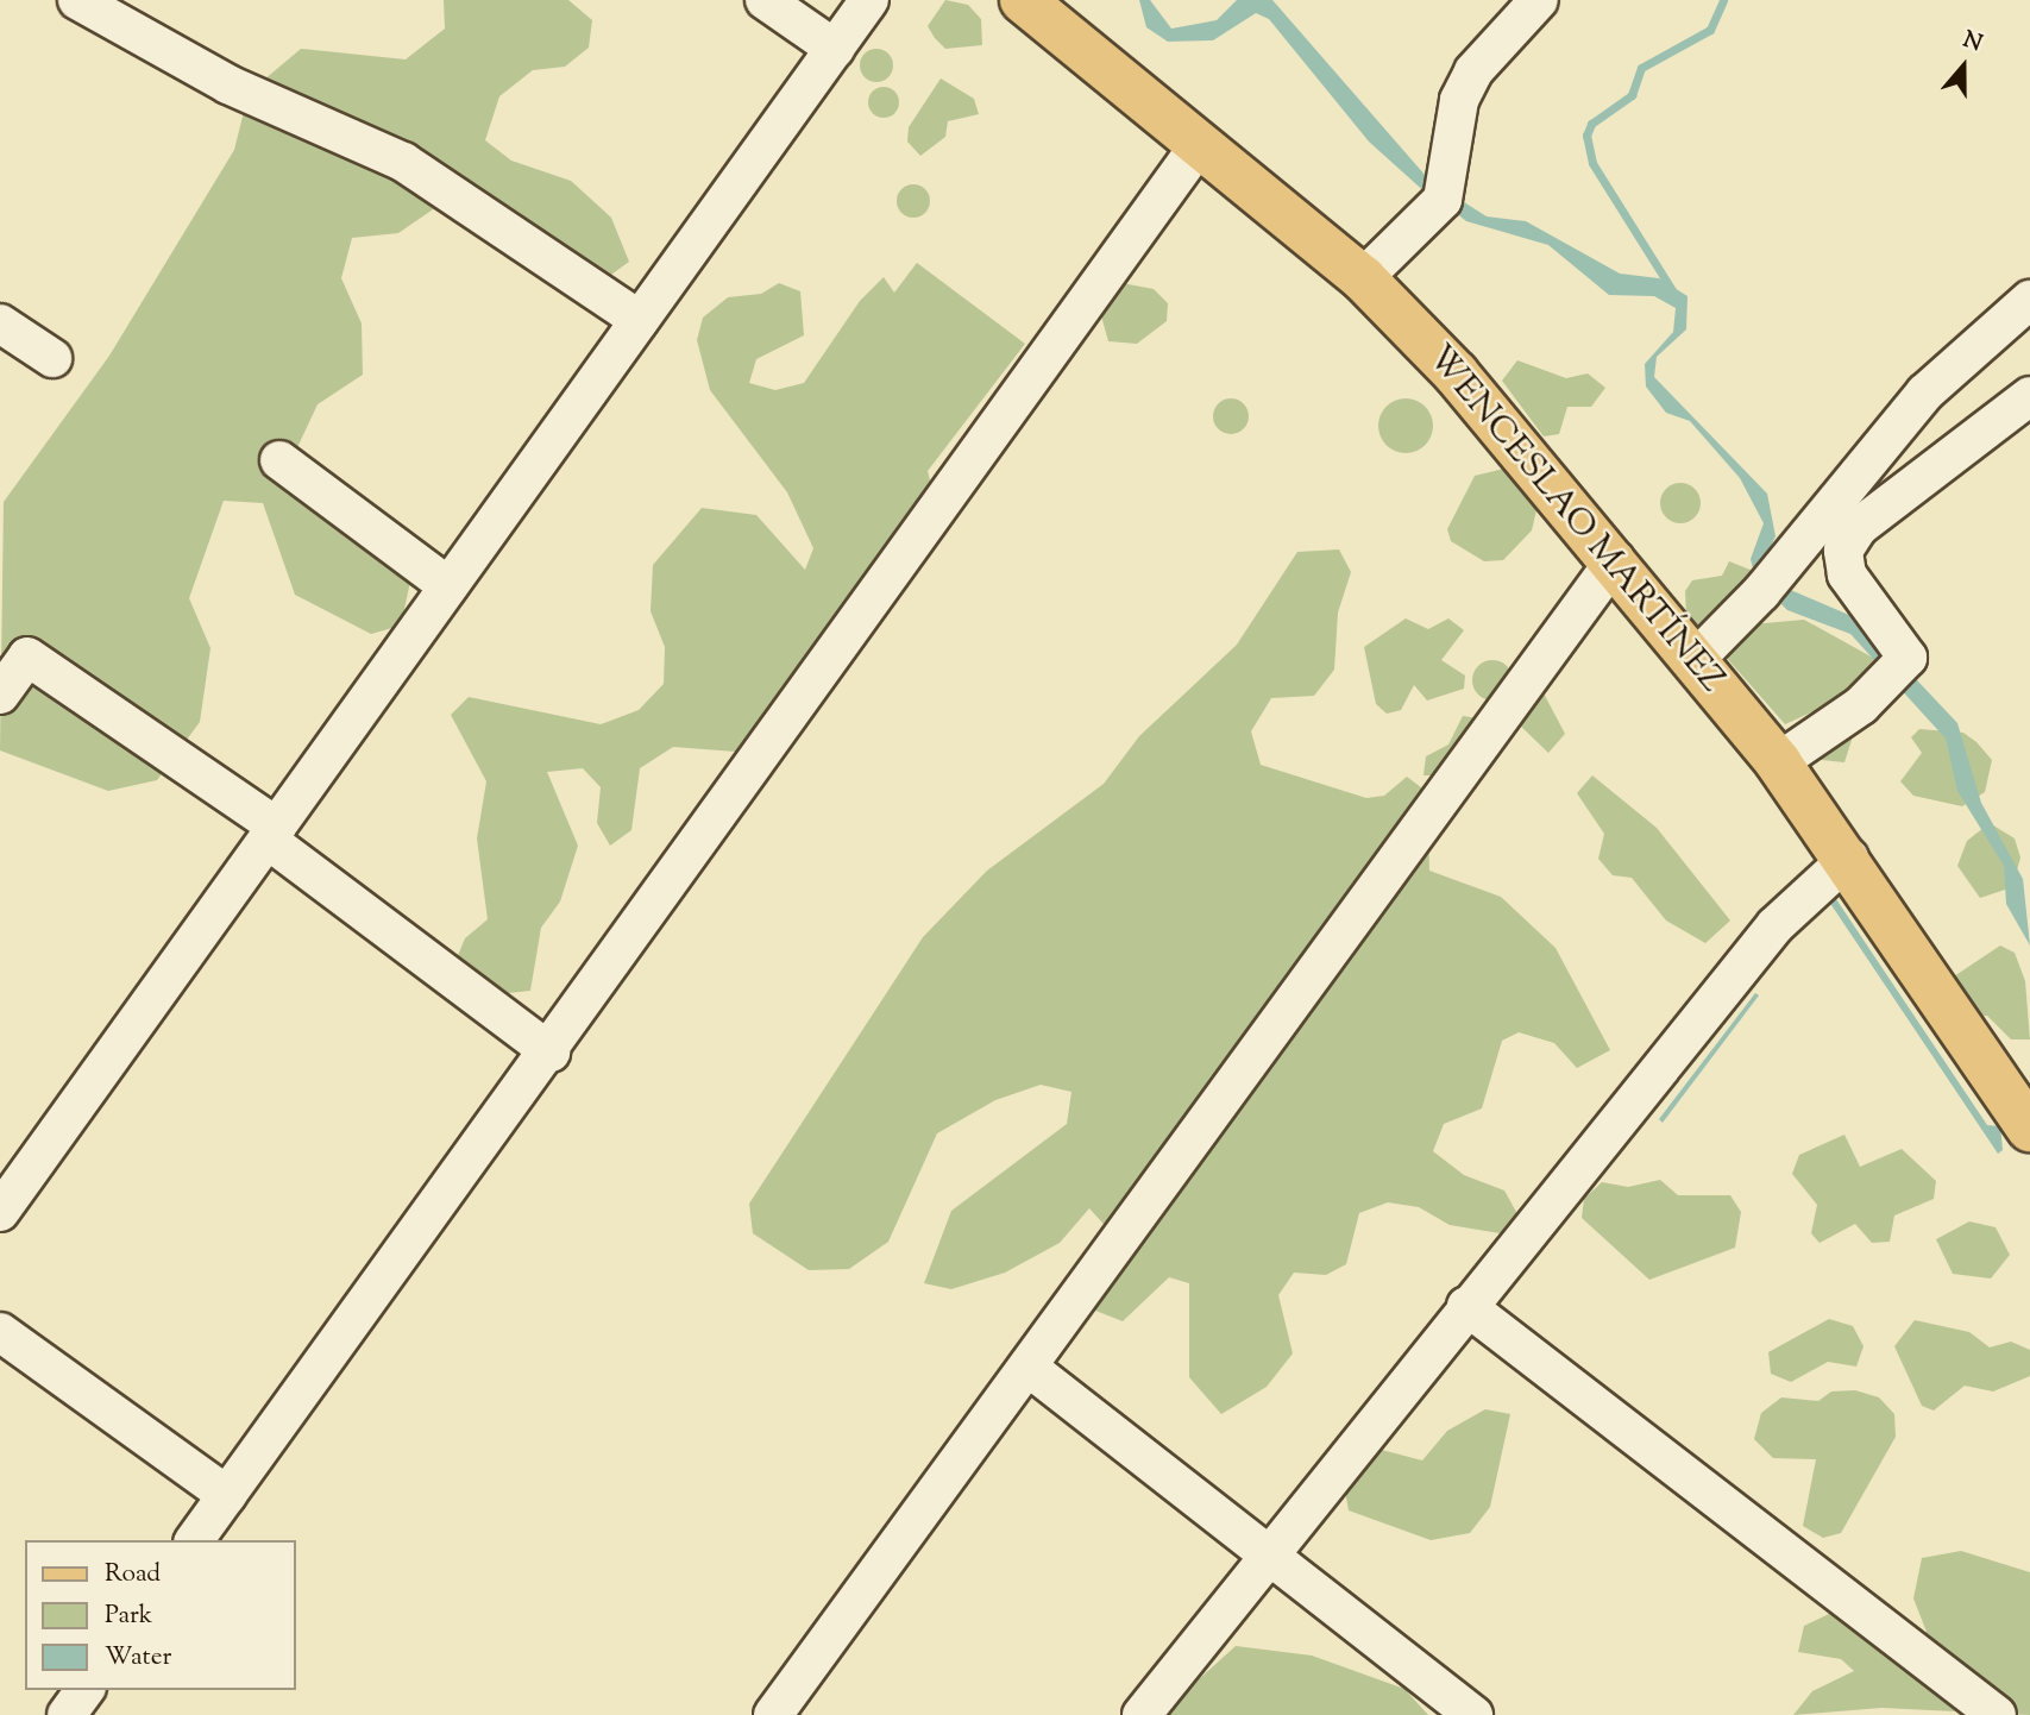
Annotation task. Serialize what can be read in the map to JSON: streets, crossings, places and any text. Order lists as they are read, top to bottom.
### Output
{
  "streets": {
    "main road": ["WENCESLAO MARTÍNEZ"]
  },
  "legend": ["Road", "Park", "Water"],
  "north": "top"
}
